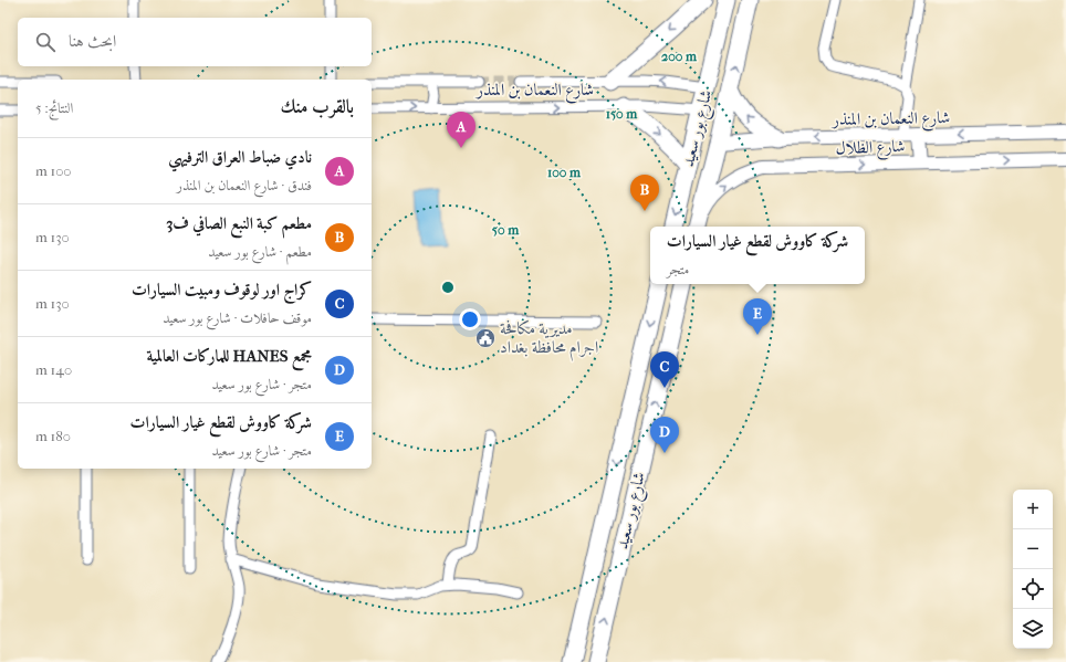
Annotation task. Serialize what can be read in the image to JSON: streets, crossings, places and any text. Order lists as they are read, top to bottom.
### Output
{
  "streets": {
    "main road": ["شارع بور سعيد"],
    "street": ["شارع النعمان بن المنذر", "شارع الظلال"]
  },
  "crossings": [
    ["شارع النعمان بن المنذر", "شارع بور سعيد"],
    ["شارع بور سعيد", "شارع الظلال"]
  ],
  "one_way": ["شارع الظلال"],
  "places": {
    "public building": ["مديرية مكافحة اجرام محافظة بغداد"]
  },
  "page": {
    "search": "ابحث هنا",
    "heading": ["بالقرب منك", "النتائج: 5"],
    "pins": [
      "A",
      "B",
      "E",
      "C",
      "D"
    ],
    "list": [
      {
        "mark": "A",
        "name": "نادي ضباط العراق الترفيهي",
        "note": "فندق · شارع النعمان بن المنذر",
        "value": "100 m"
      },
      {
        "mark": "B",
        "name": "مطعم كبة النبع الصافي ف3",
        "note": "مطعم · شارع بور سعيد",
        "value": "130 m"
      },
      {
        "mark": "C",
        "name": "كراج اور لوقوف ومبيت السيارات",
        "note": "موقف حافلات · شارع بور سعيد",
        "value": "130 m"
      },
      {
        "mark": "D",
        "name": "مجمع HANES للماركات العالمية",
        "note": "متجر · شارع بور سعيد",
        "value": "140 m"
      },
      {
        "mark": "E",
        "name": "شركة كاووش لقطع غيار السيارات",
        "note": "متجر · شارع بور سعيد",
        "value": "180 m"
      }
    ],
    "popup": ["شركة كاووش لقطع غيار السيارات", "متجر"],
    "map_buttons": ["+", "−"]
  },
  "rings": [
    "200 m",
    "150 m",
    "100 m",
    "50 m"
  ]
}
